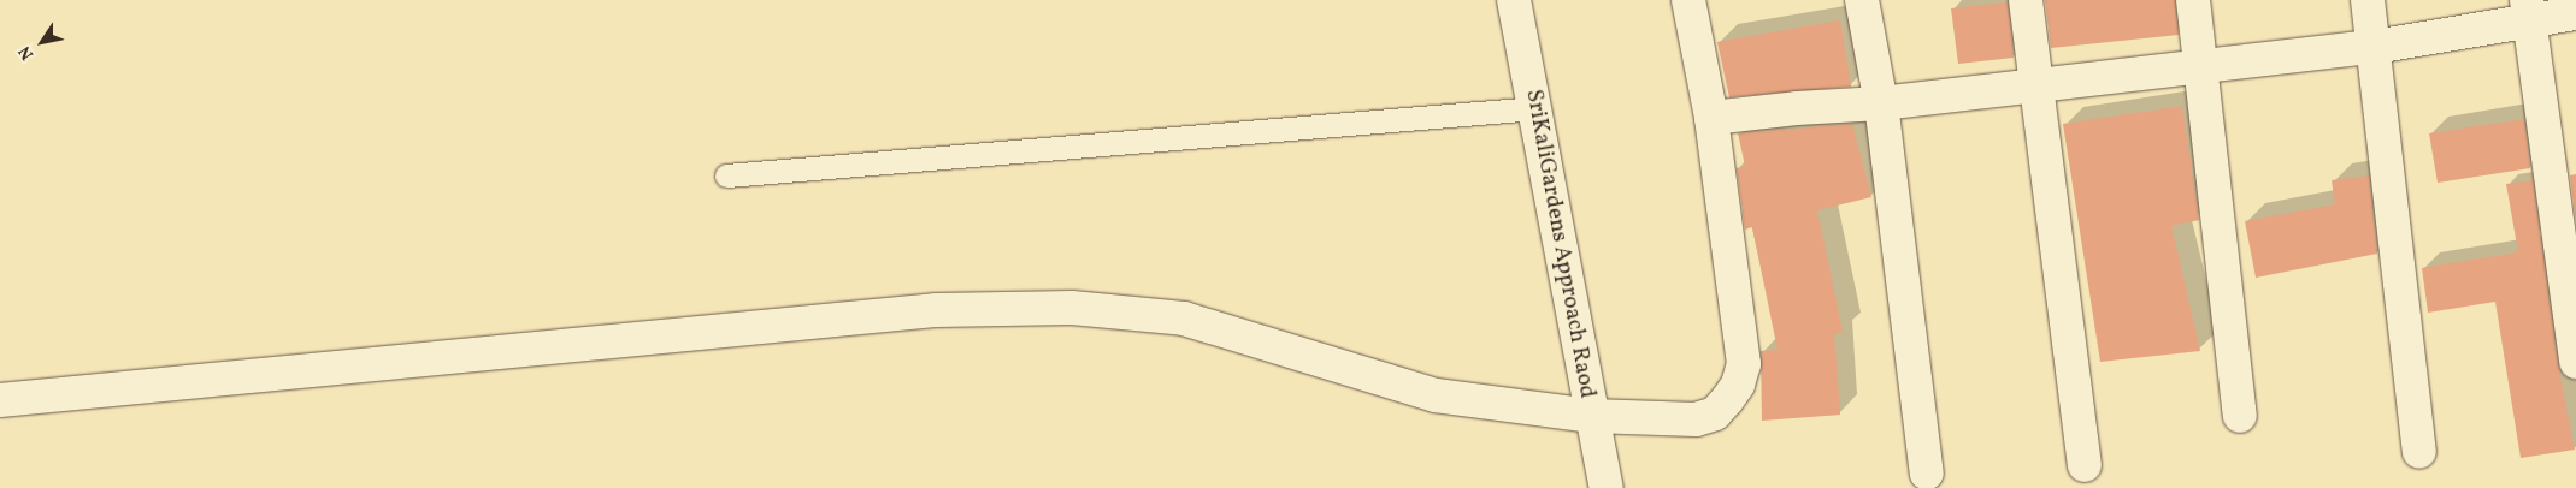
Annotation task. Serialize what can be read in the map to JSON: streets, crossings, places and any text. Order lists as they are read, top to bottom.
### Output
{
  "streets": {
    "street": ["SriKaliGardens Approach Raod"]
  },
  "north": "bottom left"
}
